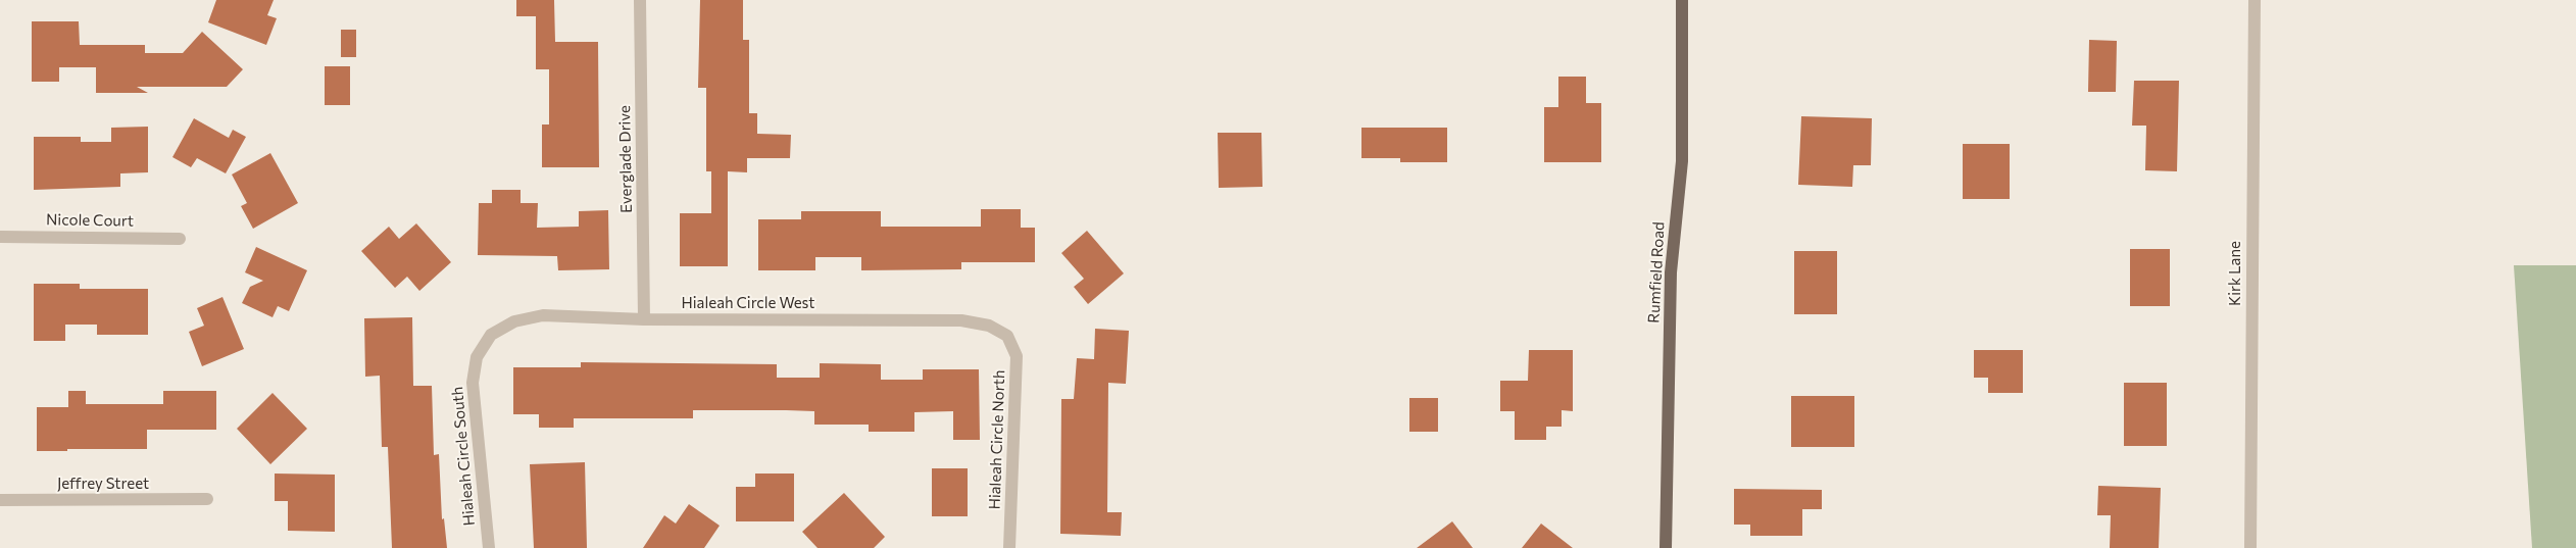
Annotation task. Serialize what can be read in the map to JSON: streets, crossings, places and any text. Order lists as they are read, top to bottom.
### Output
{
  "streets": {
    "main road": ["Rumfield Road"],
    "street": [
      "Everglade Drive",
      "Nicole Court",
      "Kirk Lane",
      "Hialeah Circle West",
      "Hialeah Circle North",
      "Hialeah Circle South",
      "Jeffrey Street"
    ]
  },
  "crossings": [
    ["Everglade Drive", "Hialeah Circle West"],
    ["Hialeah Circle West", "Hialeah Circle North"],
    ["Hialeah Circle West", "Hialeah Circle South"]
  ]
}
